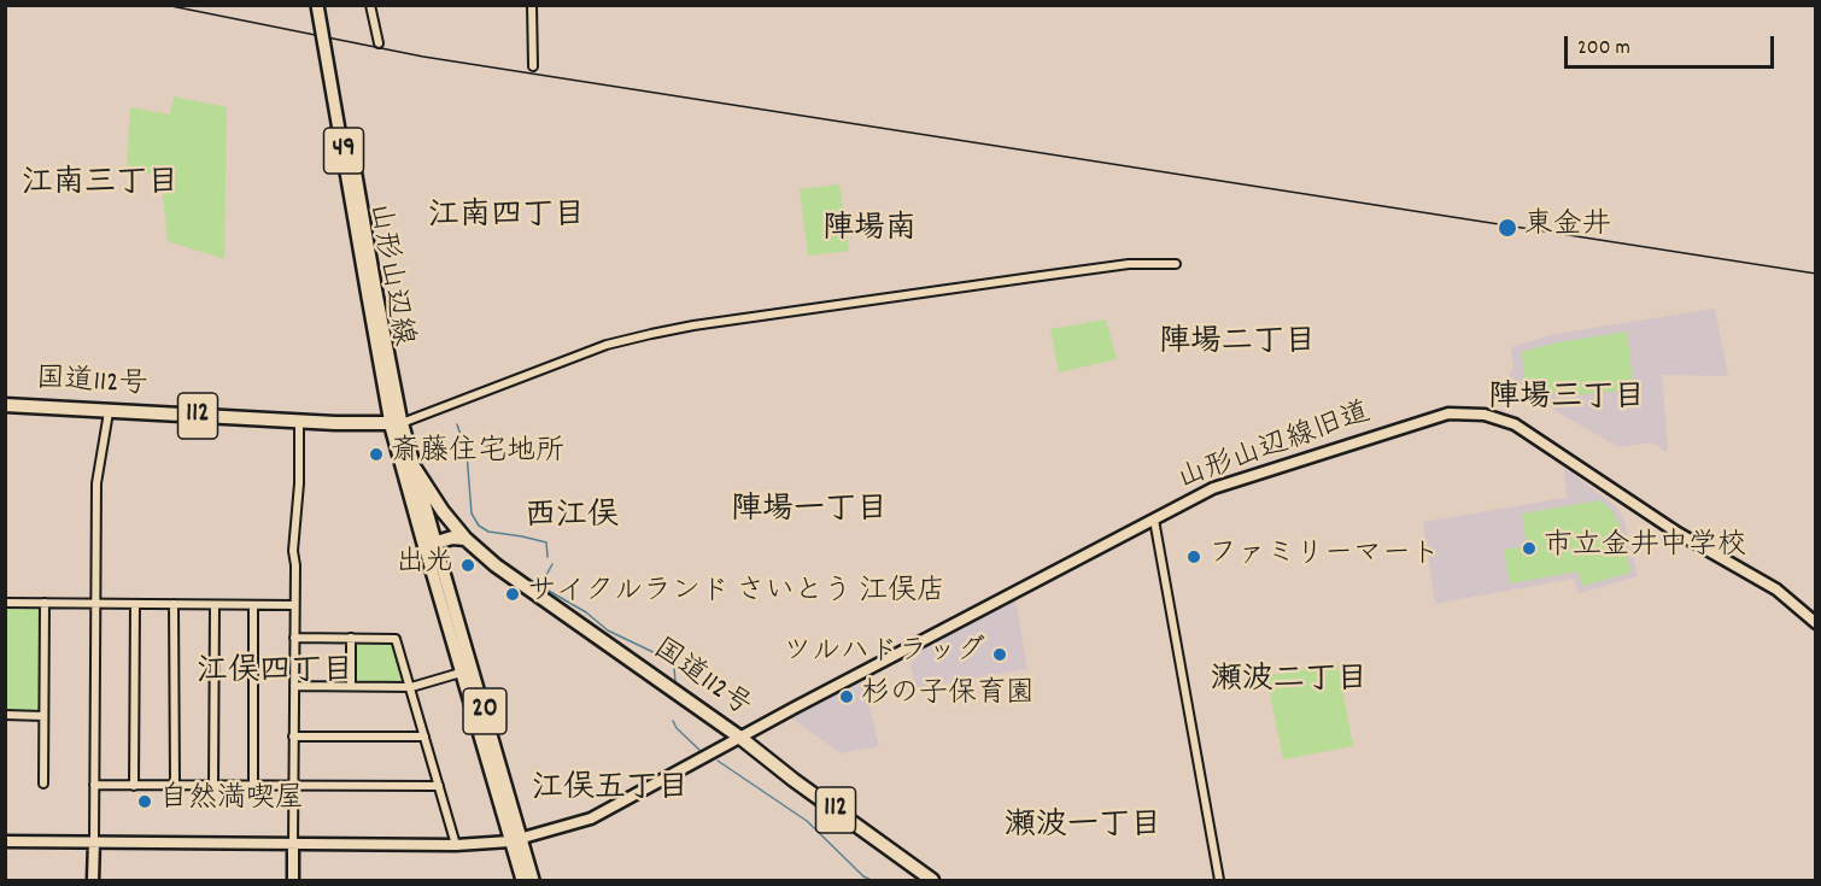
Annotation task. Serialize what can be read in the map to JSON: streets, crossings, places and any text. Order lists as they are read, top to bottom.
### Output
{
  "streets": {
    "highway": ["国道112号", "112"],
    "main road": ["49", "山形山辺線", "20"],
    "street": ["山形山辺線旧道"]
  },
  "crossings": [
    ["山形山辺線", "国道112号"],
    ["国道112号", "山形山辺線旧道"],
    ["山形山辺線旧道", "20"]
  ],
  "districts": [
    "江南三丁目",
    "江南四丁目",
    "陣場南",
    "陣場二丁目",
    "陣場三丁目",
    "陣場一丁目",
    "西江俣",
    "江俣四丁目",
    "瀬波二丁目",
    "江俣五丁目",
    "瀬波一丁目"
  ],
  "places": [
    "東金井",
    "斎藤住宅地所",
    "市立金井中学校",
    "ファミリーマート",
    "出光",
    "サイクルランド さいとう 江俣店",
    "ツルハドラッグ",
    "杉の子保育園",
    "自然満喫屋"
  ],
  "scale_bar": "200 m"
}
